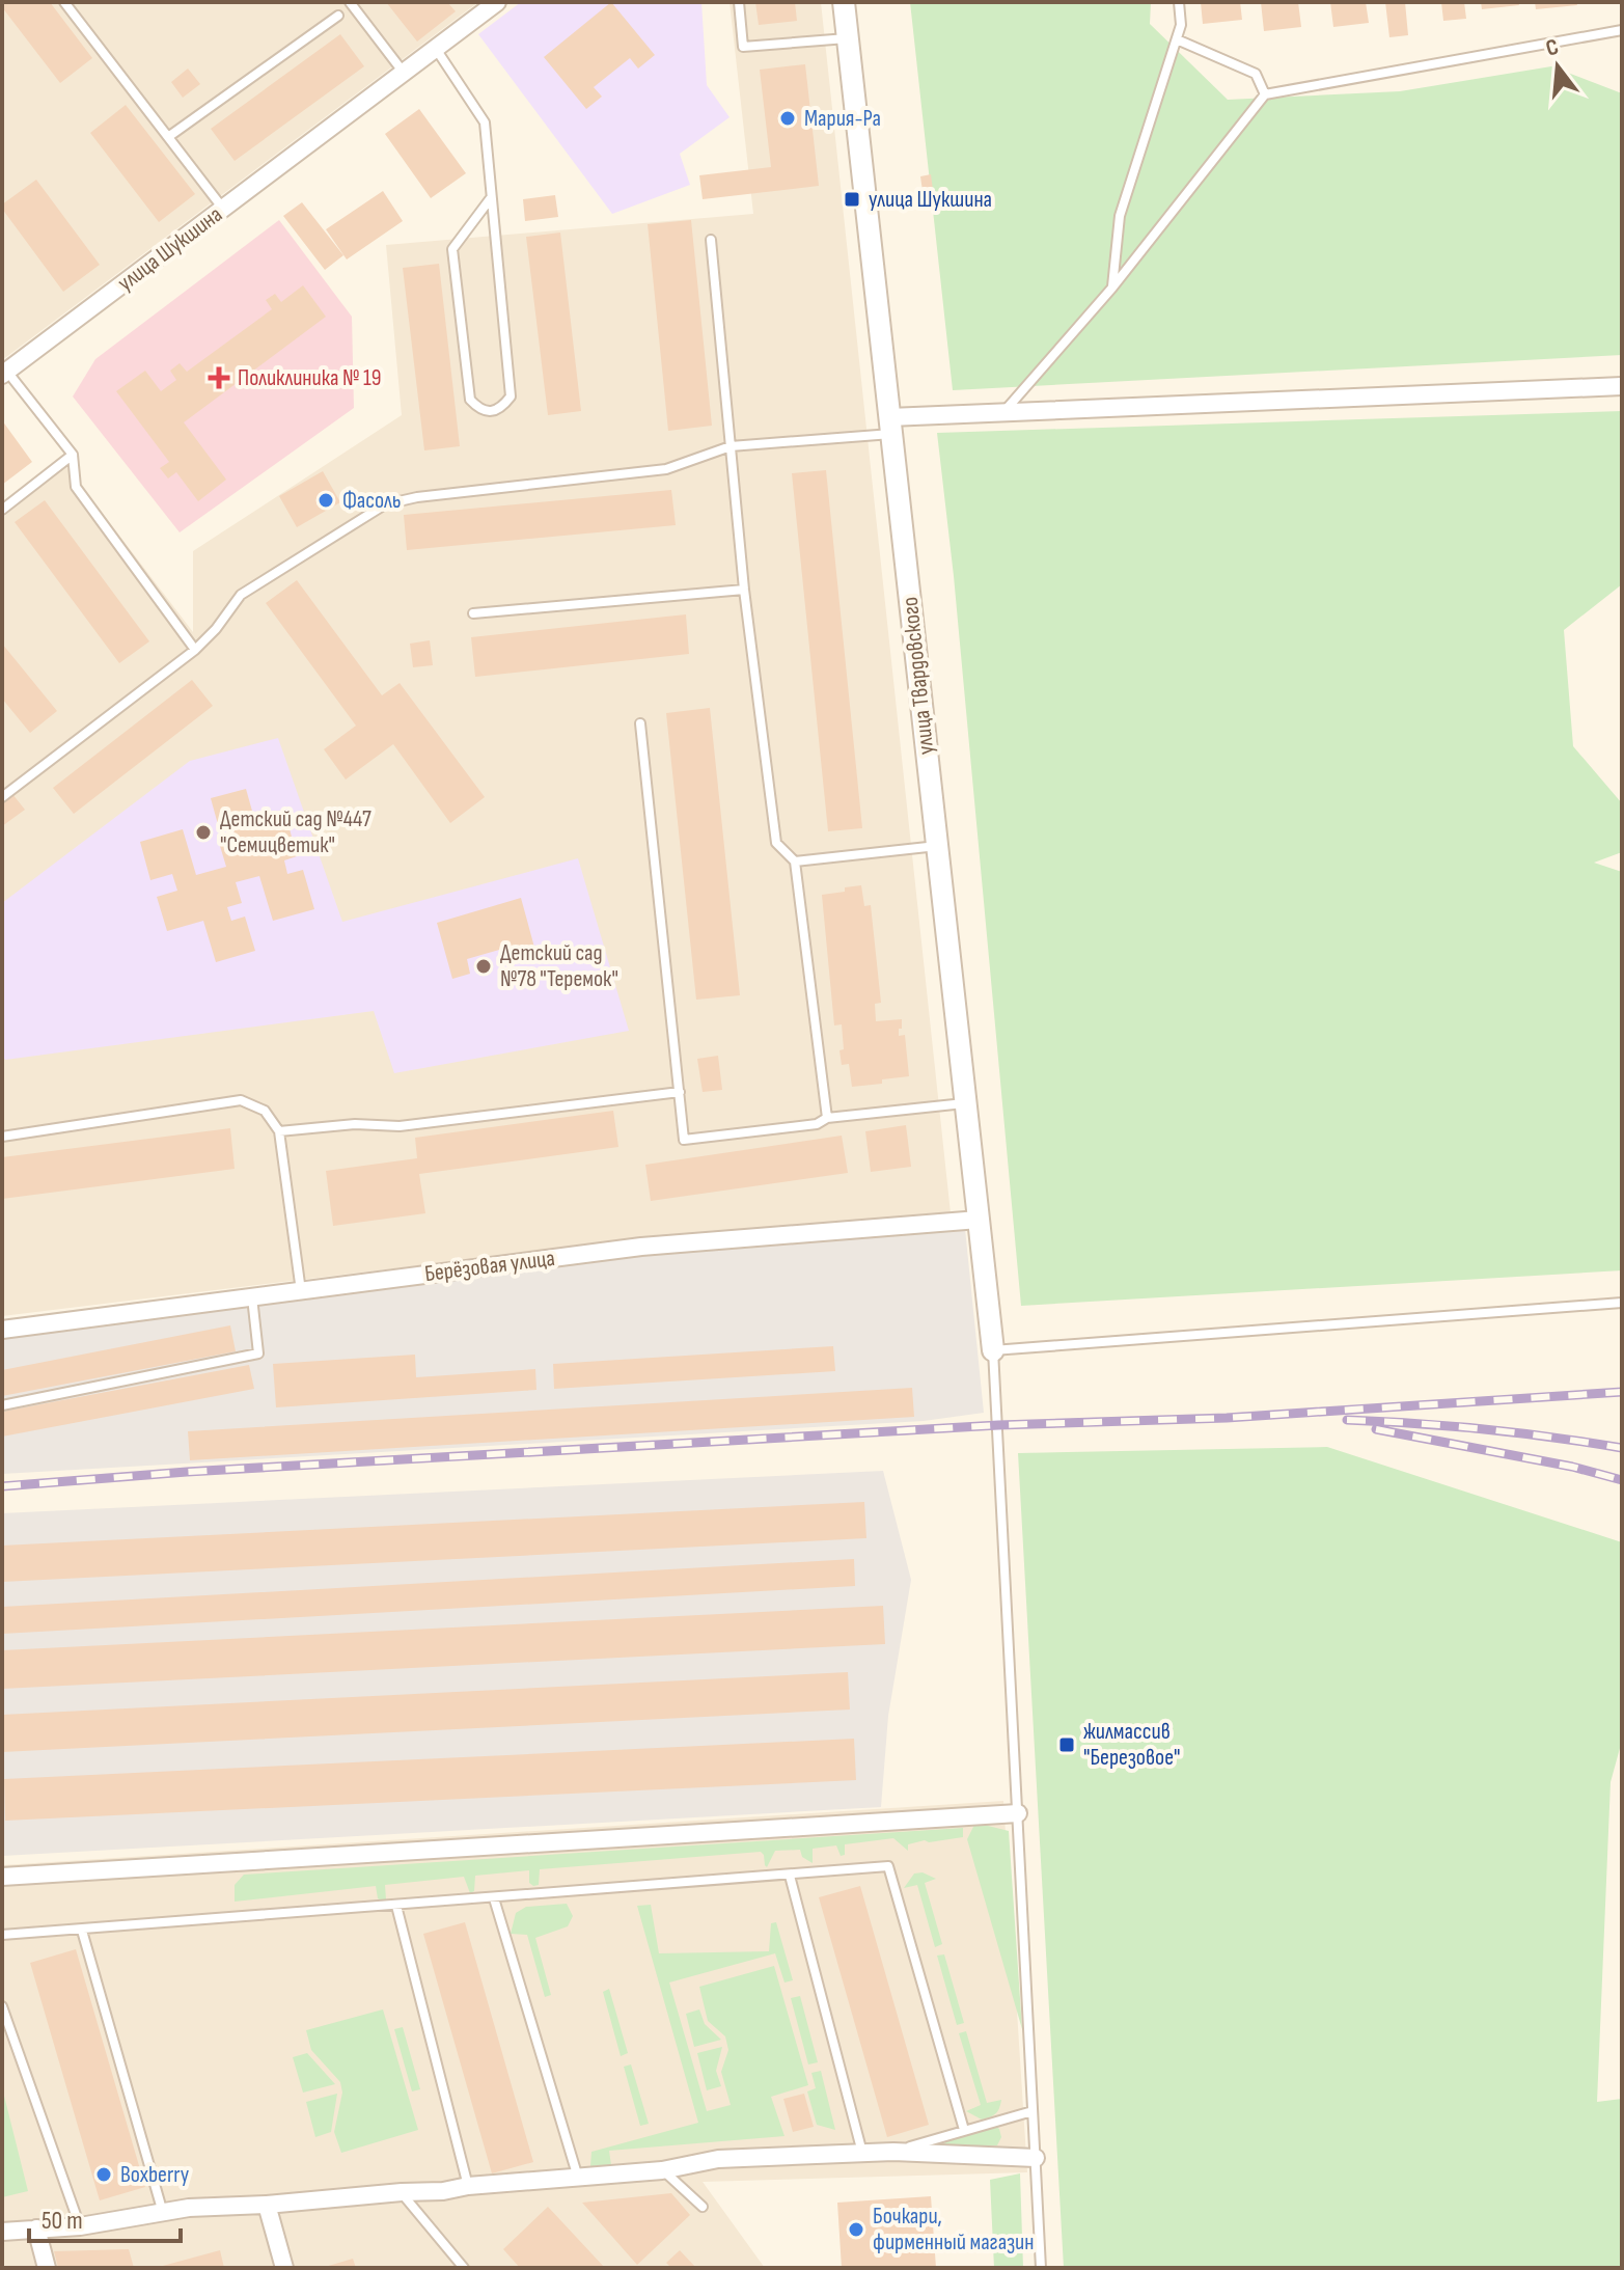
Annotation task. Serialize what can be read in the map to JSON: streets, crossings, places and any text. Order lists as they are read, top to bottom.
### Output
{
  "streets": {
    "street": ["улица Шукшина", "улица Твардовского", "Берёзовая улица"]
  },
  "crossings": [
    ["улица Твардовского", "Берёзовая улица"]
  ],
  "places": {
    "other": [
      "Мария-Ра",
      "Фасоль",
      "Детский сад №447 \"Семицветик\"",
      "Детский сад №78 \"Теремок\"",
      "Boxberry",
      "Бочкари, фирменный магазин"
    ],
    "transit": ["улица Шукшина", "жилмассив \"Березовое\""],
    "health": ["Поликлиника № 19"]
  },
  "scale_bar": "50 m",
  "north": "top"
}
